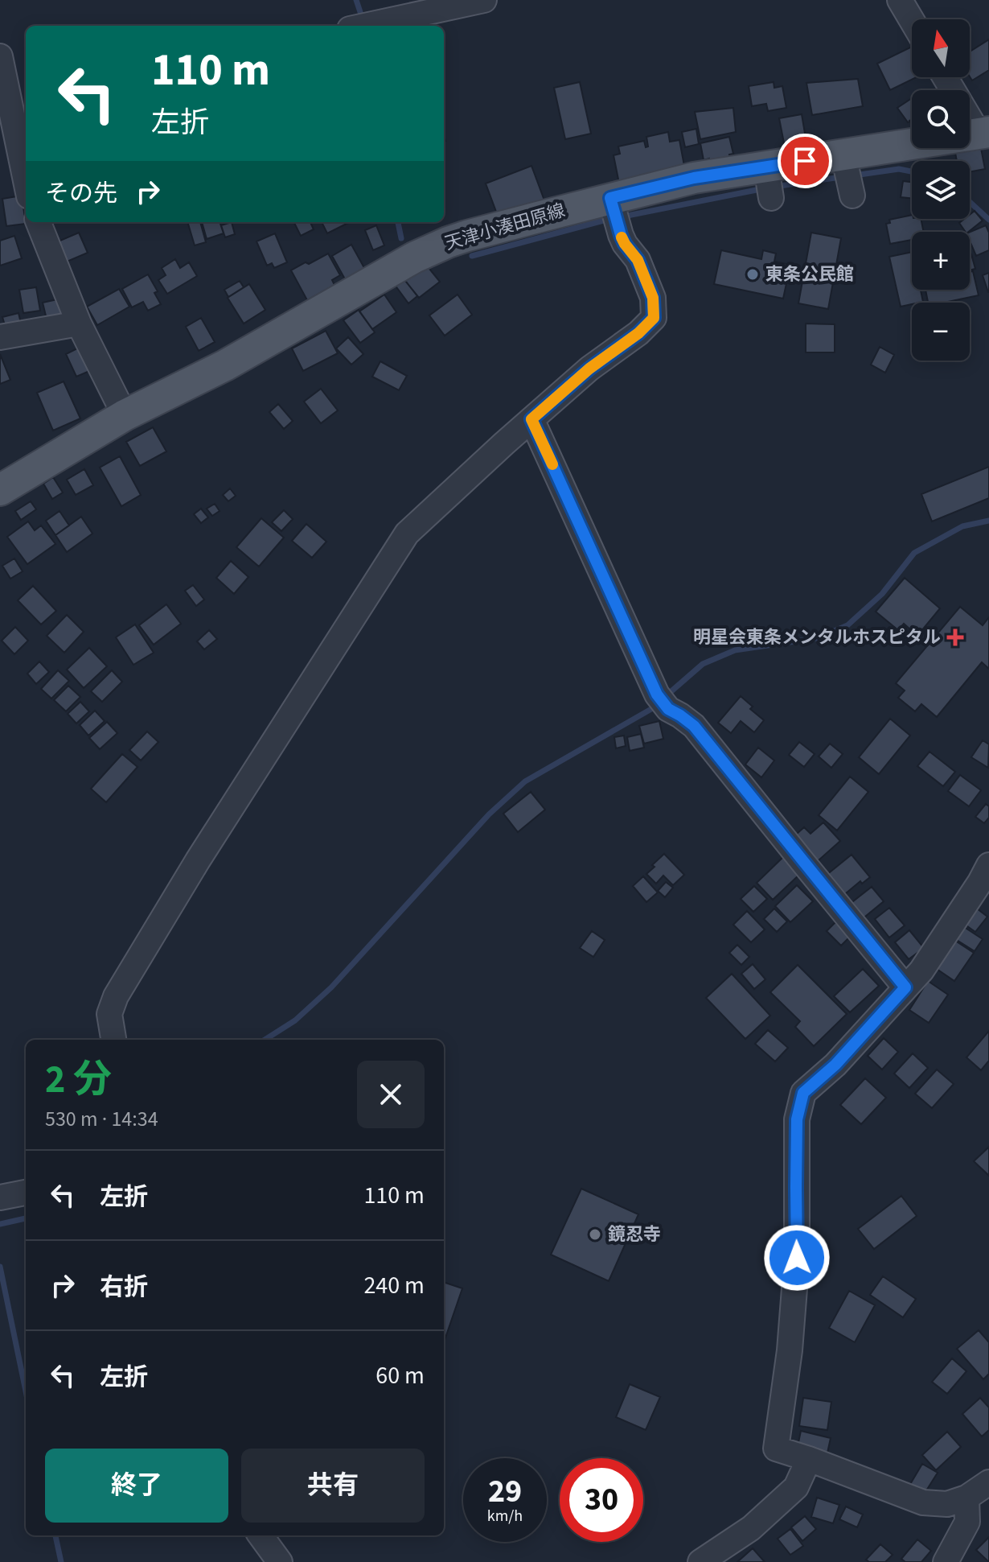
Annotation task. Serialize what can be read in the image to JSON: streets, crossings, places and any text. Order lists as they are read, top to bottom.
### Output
{
  "streets": {
    "main road": ["天津小湊田原線"]
  },
  "places": {
    "other": ["東条公民館", "鏡忍寺"],
    "health": ["明星会東条メンタルホスピタル"]
  },
  "north": "top",
  "page": {
    "map_buttons": ["+", "−"],
    "turn": ["110 m", "左折"],
    "then": "その先",
    "heading": ["2 分", "530 m · 14:34"],
    "list": [
      {
        "name": "左折",
        "value": "110 m"
      },
      {
        "name": "右折",
        "value": "240 m"
      },
      {
        "name": "左折",
        "value": "60 m"
      }
    ],
    "buttons": ["終了", "共有"],
    "speed": "29 km/h",
    "limit": "30"
  }
}
